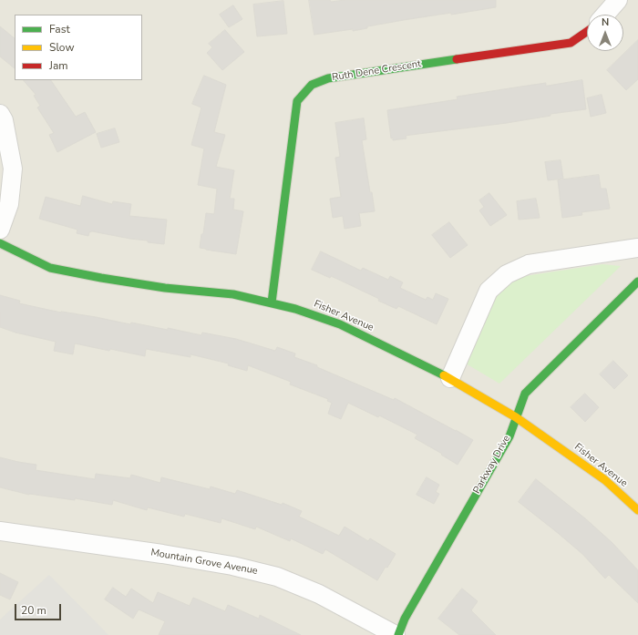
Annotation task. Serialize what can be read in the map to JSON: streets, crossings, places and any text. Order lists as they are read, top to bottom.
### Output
{
  "streets": {
    "street": [
      "Ruth Dene Crescent",
      "Fisher Avenue",
      "Parkway Drive",
      "Mountain Grove Avenue"
    ]
  },
  "crossings": [
    ["Ruth Dene Crescent", "Fisher Avenue"],
    ["Fisher Avenue", "Parkway Drive"]
  ],
  "legend": ["Fast", "Slow", "Jam"],
  "scale_bar": "20 m",
  "north": "top"
}
